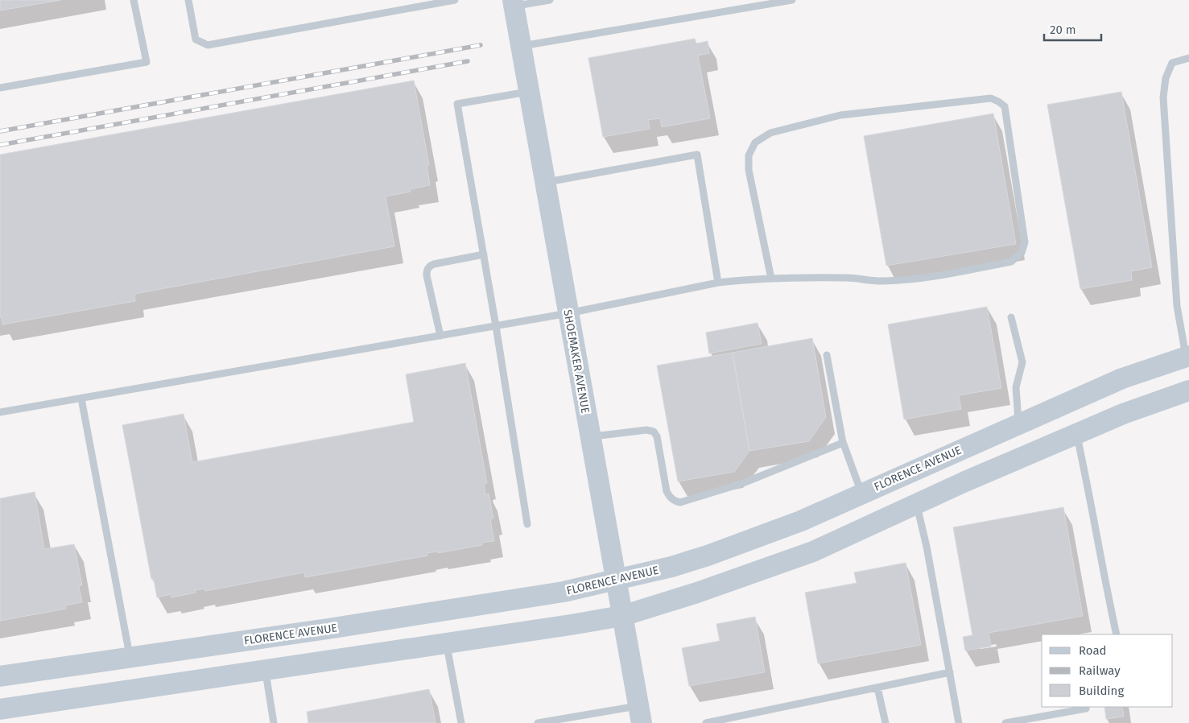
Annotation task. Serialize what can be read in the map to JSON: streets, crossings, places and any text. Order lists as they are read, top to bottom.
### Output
{
  "streets": {
    "main road": ["SHOEMAKER AVENUE", "FLORENCE AVENUE"]
  },
  "crossings": [
    ["SHOEMAKER AVENUE", "FLORENCE AVENUE"]
  ],
  "legend": ["Road", "Railway", "Building"],
  "scale_bar": "20 m"
}
